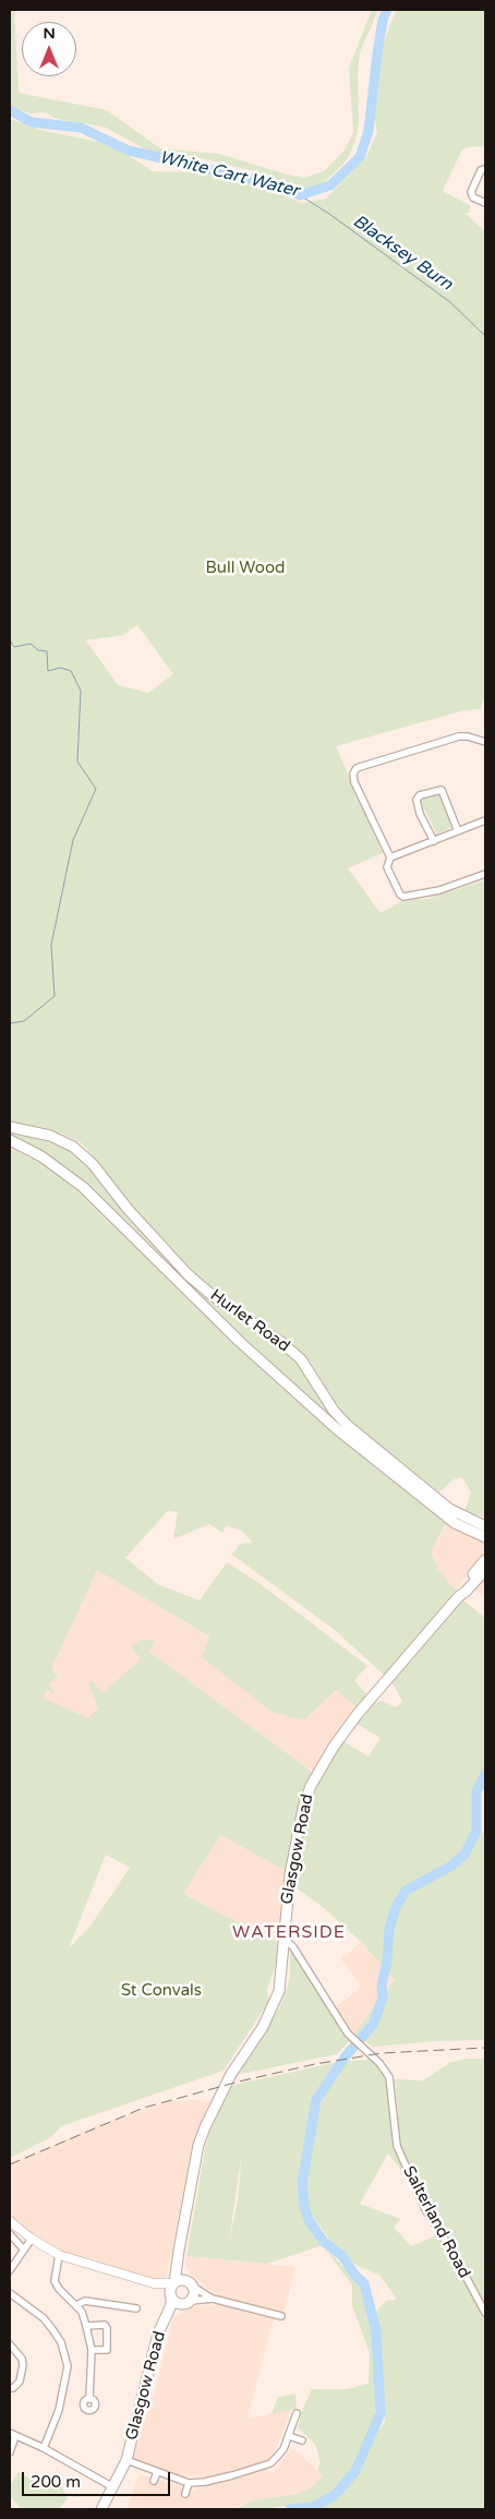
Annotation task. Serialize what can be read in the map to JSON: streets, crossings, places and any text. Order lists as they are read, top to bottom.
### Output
{
  "streets": {
    "main road": ["Hurlet Road", "Glasgow Road"],
    "street": ["Salterland Road"]
  },
  "crossings": [
    ["Glasgow Road", "Salterland Road"]
  ],
  "districts": ["WATERSIDE"],
  "water": ["White Cart Water", "Blacksey Burn"],
  "parks": ["Bull Wood", "St Convals"],
  "scale_bar": "200 m",
  "north": "top"
}
